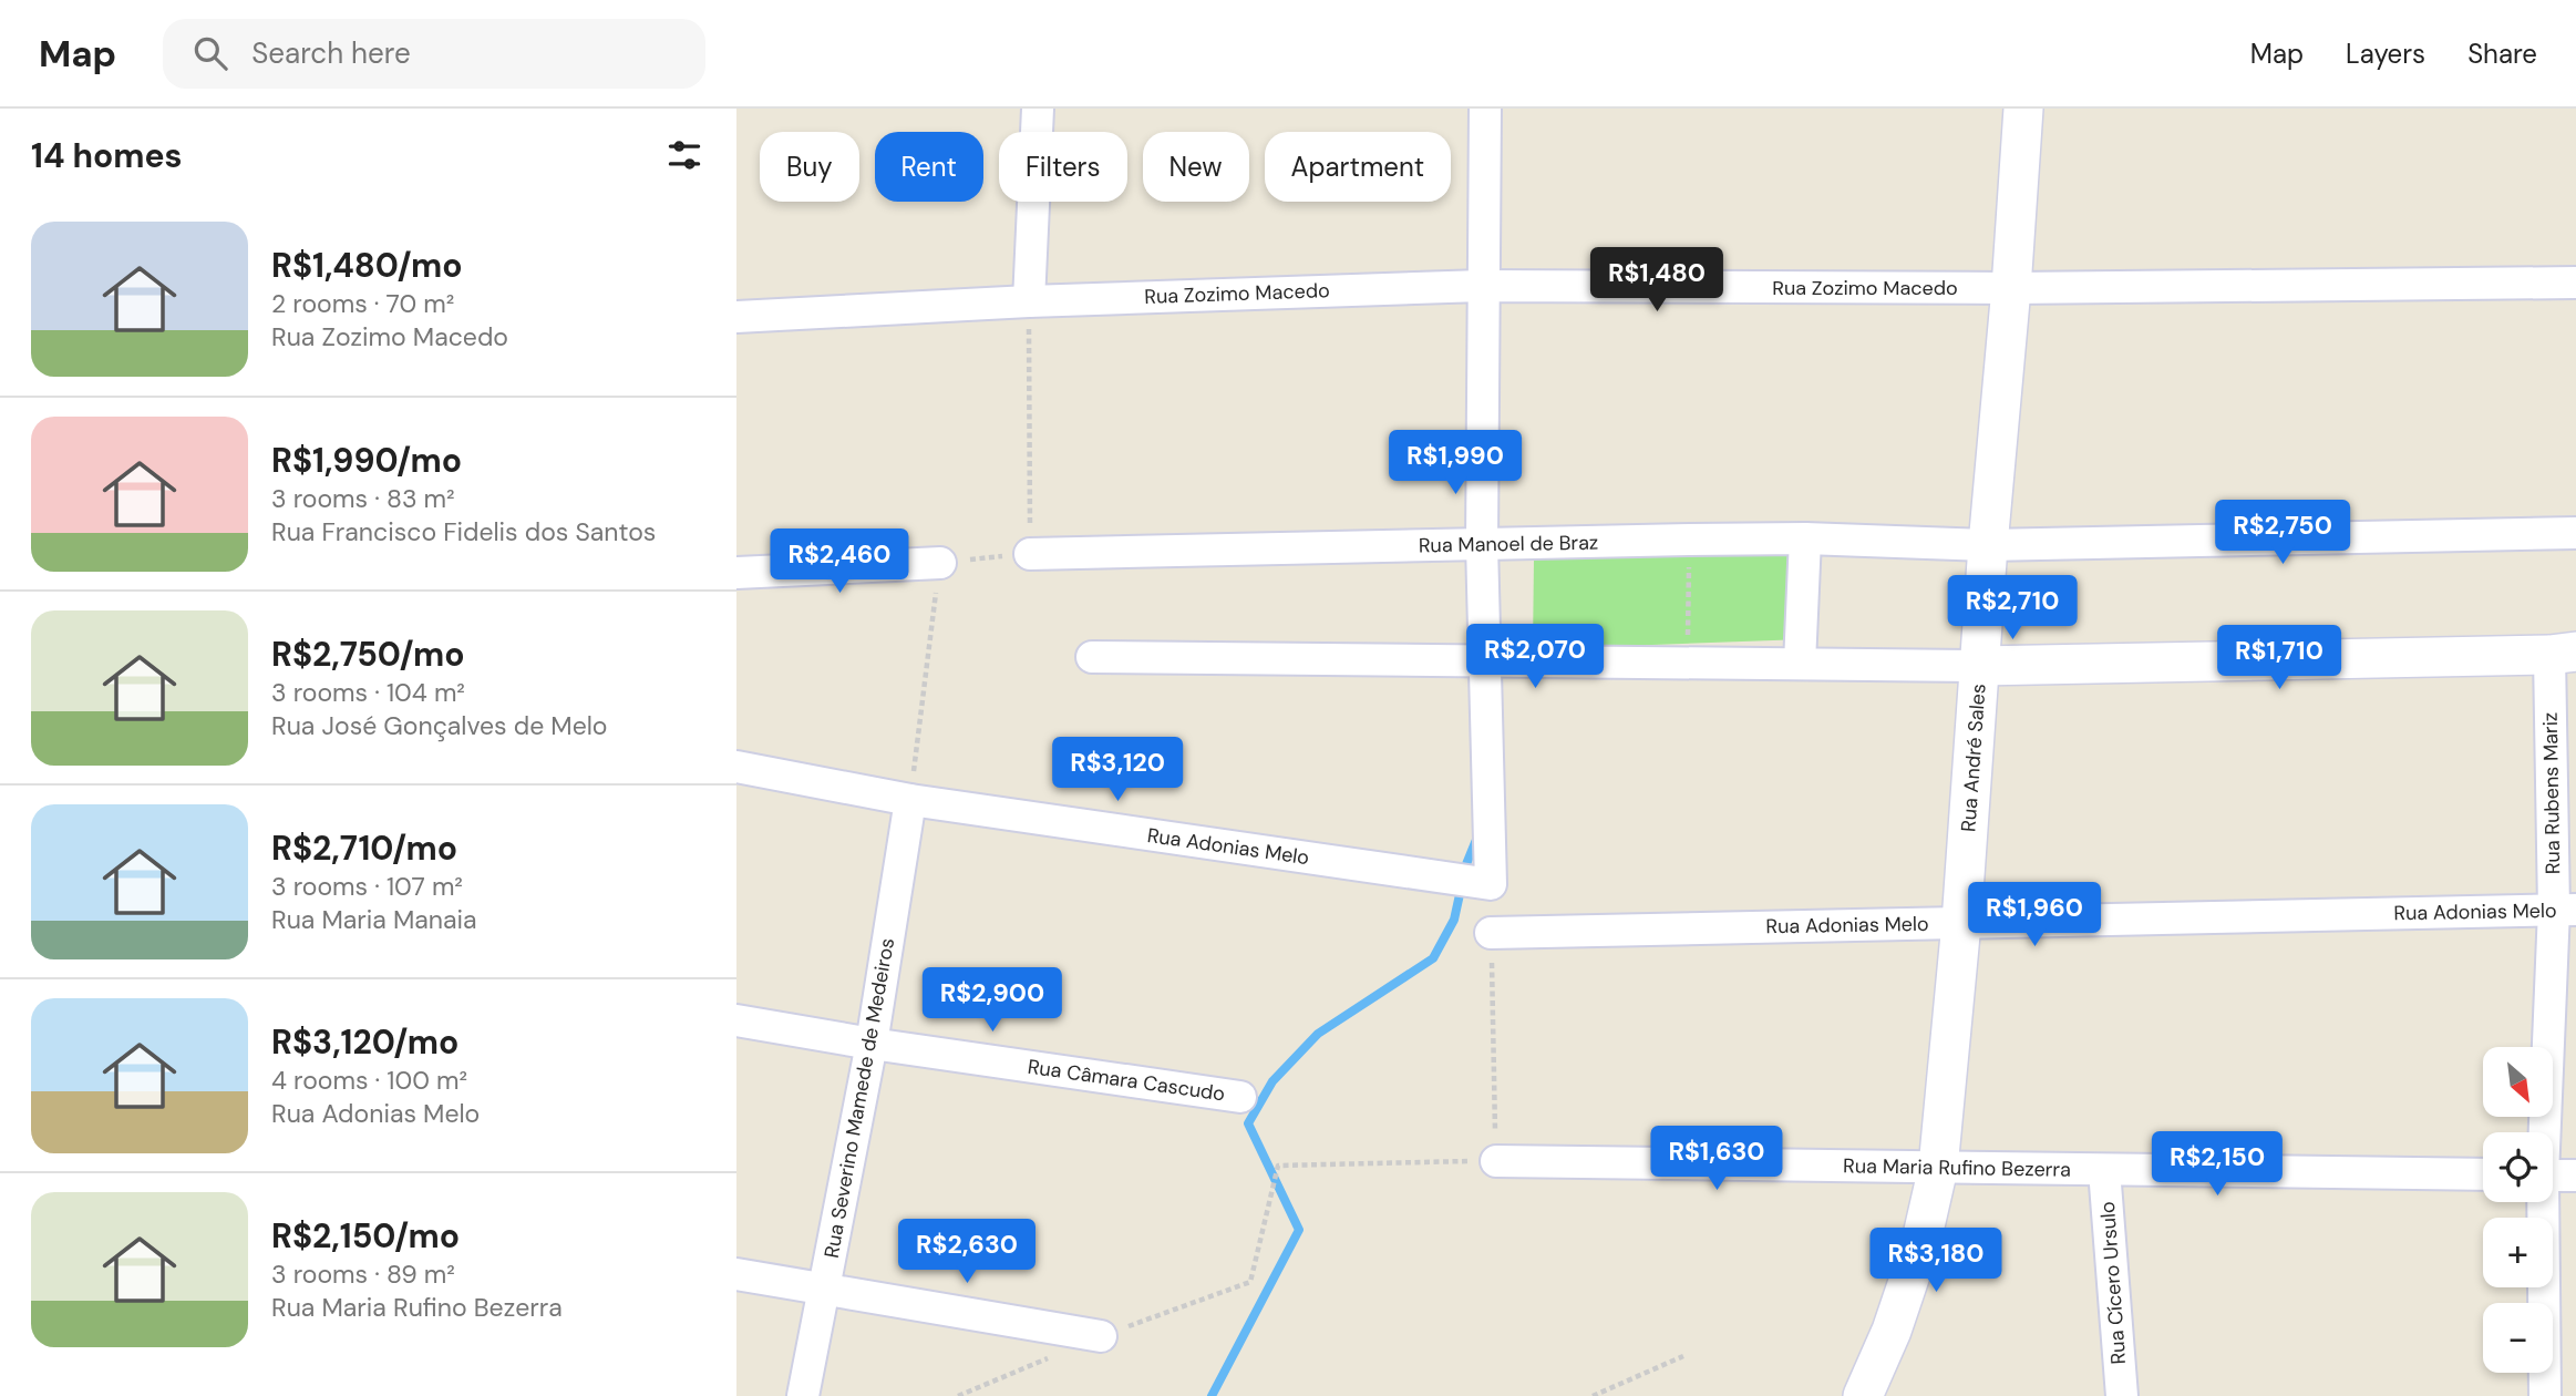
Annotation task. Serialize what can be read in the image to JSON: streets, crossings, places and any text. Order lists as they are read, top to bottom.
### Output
{
  "streets": {
    "street": [
      "Rua Zozimo Macedo",
      "Rua Manoel de Braz",
      "Rua André Sales",
      "Rua Rubens Mariz",
      "Rua Adonias Melo",
      "Rua Câmara Cascudo",
      "Rua Severino Mamede de Medeiros",
      "Rua Maria Rufino Bezerra",
      "Rua Cícero Ursulo"
    ]
  },
  "crossings": [
    ["Rua Zozimo Macedo", "Rua André Sales"],
    ["Rua Manoel de Braz", "Rua André Sales"],
    ["Rua André Sales", "Rua Adonias Melo"],
    ["Rua André Sales", "Rua Maria Rufino Bezerra"],
    ["Rua Rubens Mariz", "Rua Adonias Melo"],
    ["Rua Adonias Melo", "Rua Severino Mamede de Medeiros"],
    ["Rua Câmara Cascudo", "Rua Severino Mamede de Medeiros"],
    ["Rua Maria Rufino Bezerra", "Rua Cícero Ursulo"]
  ],
  "north": "bottom right",
  "page": {
    "header": "Map",
    "search": "Search here",
    "nav": ["Map", "Layers", "Share"],
    "heading": "14 homes",
    "chip": [
      "Buy",
      "Rent",
      "Filters",
      "New",
      "Apartment"
    ],
    "list": [
      {
        "name": "R$1,480/mo",
        "note": "2 rooms · 70 m² · Rua Zozimo Macedo"
      },
      {
        "name": "R$1,990/mo",
        "note": "3 rooms · 83 m² · Rua Francisco Fidelis dos Santos"
      },
      {
        "name": "R$2,750/mo",
        "note": "3 rooms · 104 m² · Rua José Gonçalves de Melo"
      },
      {
        "name": "R$2,710/mo",
        "note": "3 rooms · 107 m² · Rua Maria Manaia"
      },
      {
        "name": "R$3,120/mo",
        "note": "4 rooms · 100 m² · Rua Adonias Melo"
      },
      {
        "name": "R$2,150/mo",
        "note": "3 rooms · 89 m² · Rua Maria Rufino Bezerra"
      }
    ],
    "price": [
      "R$1,480",
      "R$1,990",
      "R$2,750",
      "R$2,460",
      "R$2,710",
      "R$2,070",
      "R$1,710",
      "R$3,120",
      "R$1,960",
      "R$2,900",
      "R$1,630",
      "R$2,150",
      "R$2,630",
      "R$3,180"
    ],
    "map_buttons": ["+", "−"]
  }
}
